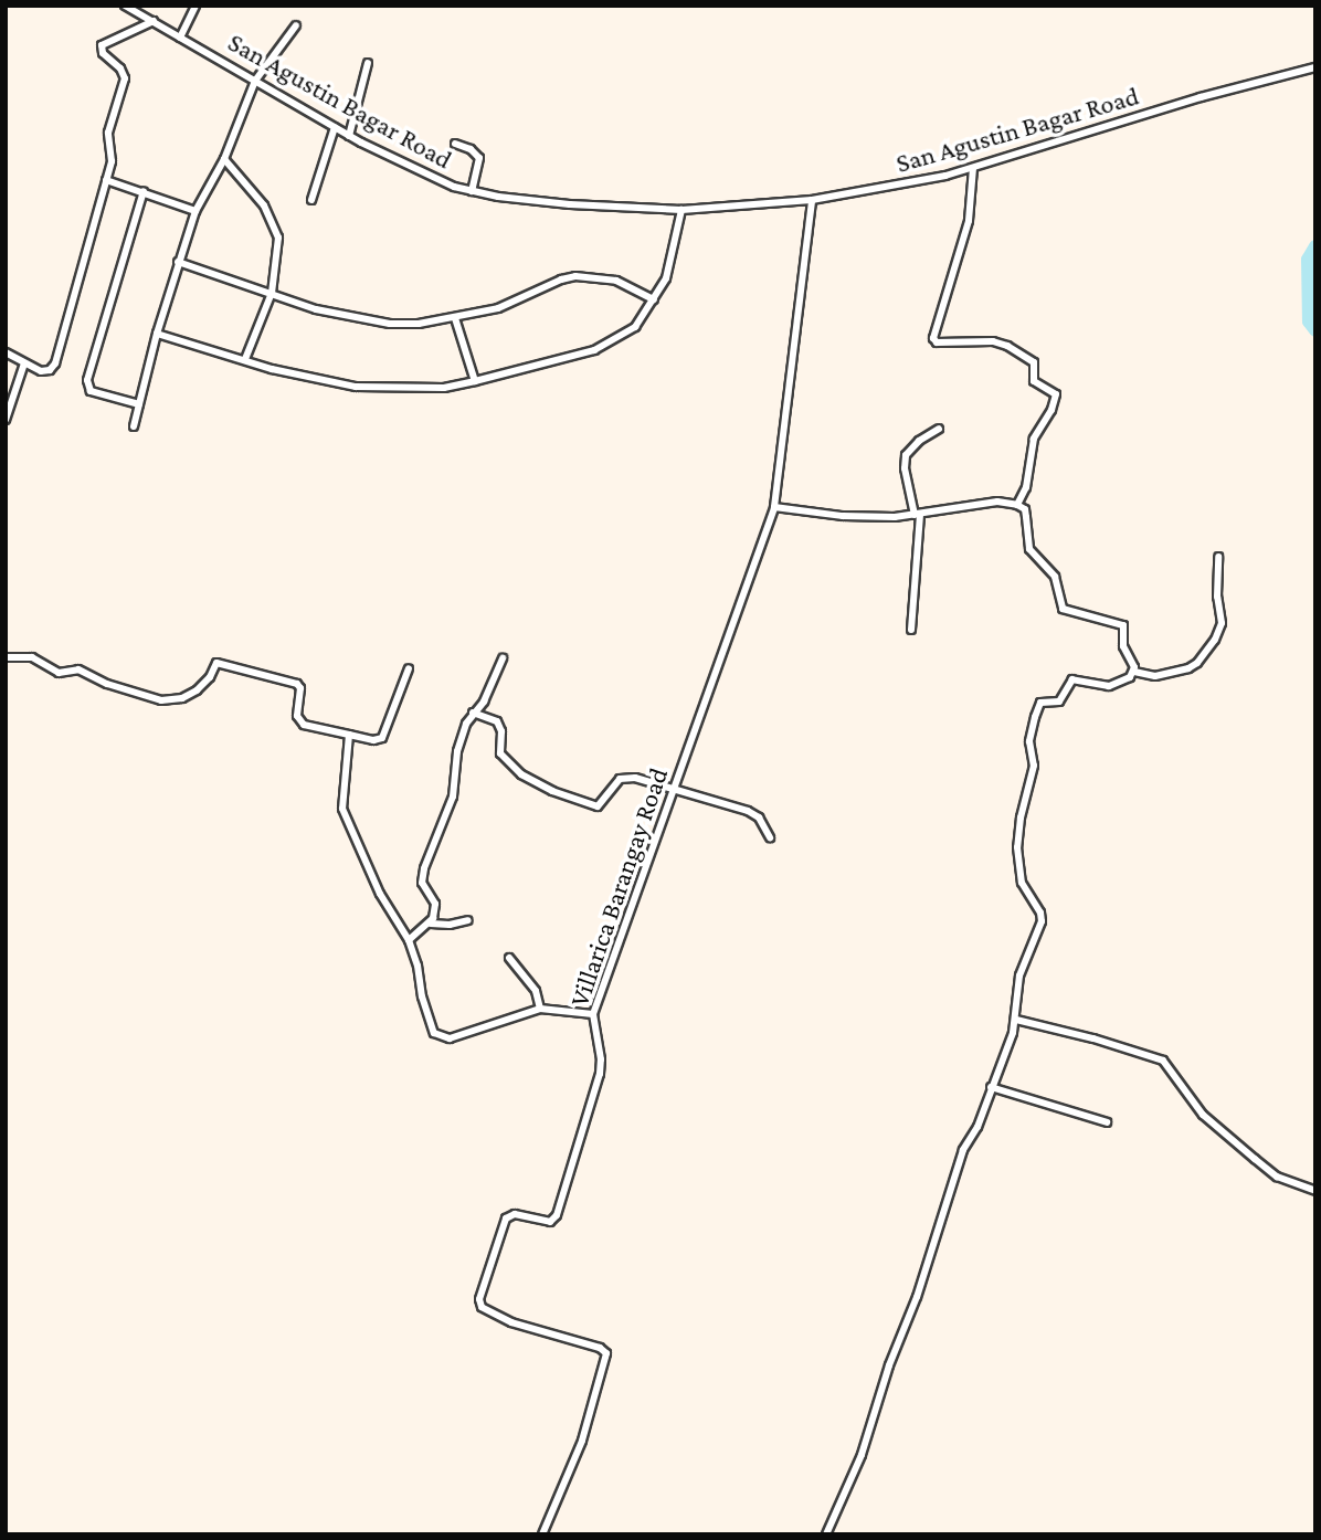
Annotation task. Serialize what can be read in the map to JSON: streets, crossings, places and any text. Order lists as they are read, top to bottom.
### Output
{
  "streets": {
    "street": ["San Agustin Bagar Road", "Villarica Barangay Road"]
  },
  "crossings": [
    ["San Agustin Bagar Road", "Villarica Barangay Road"]
  ]
}
